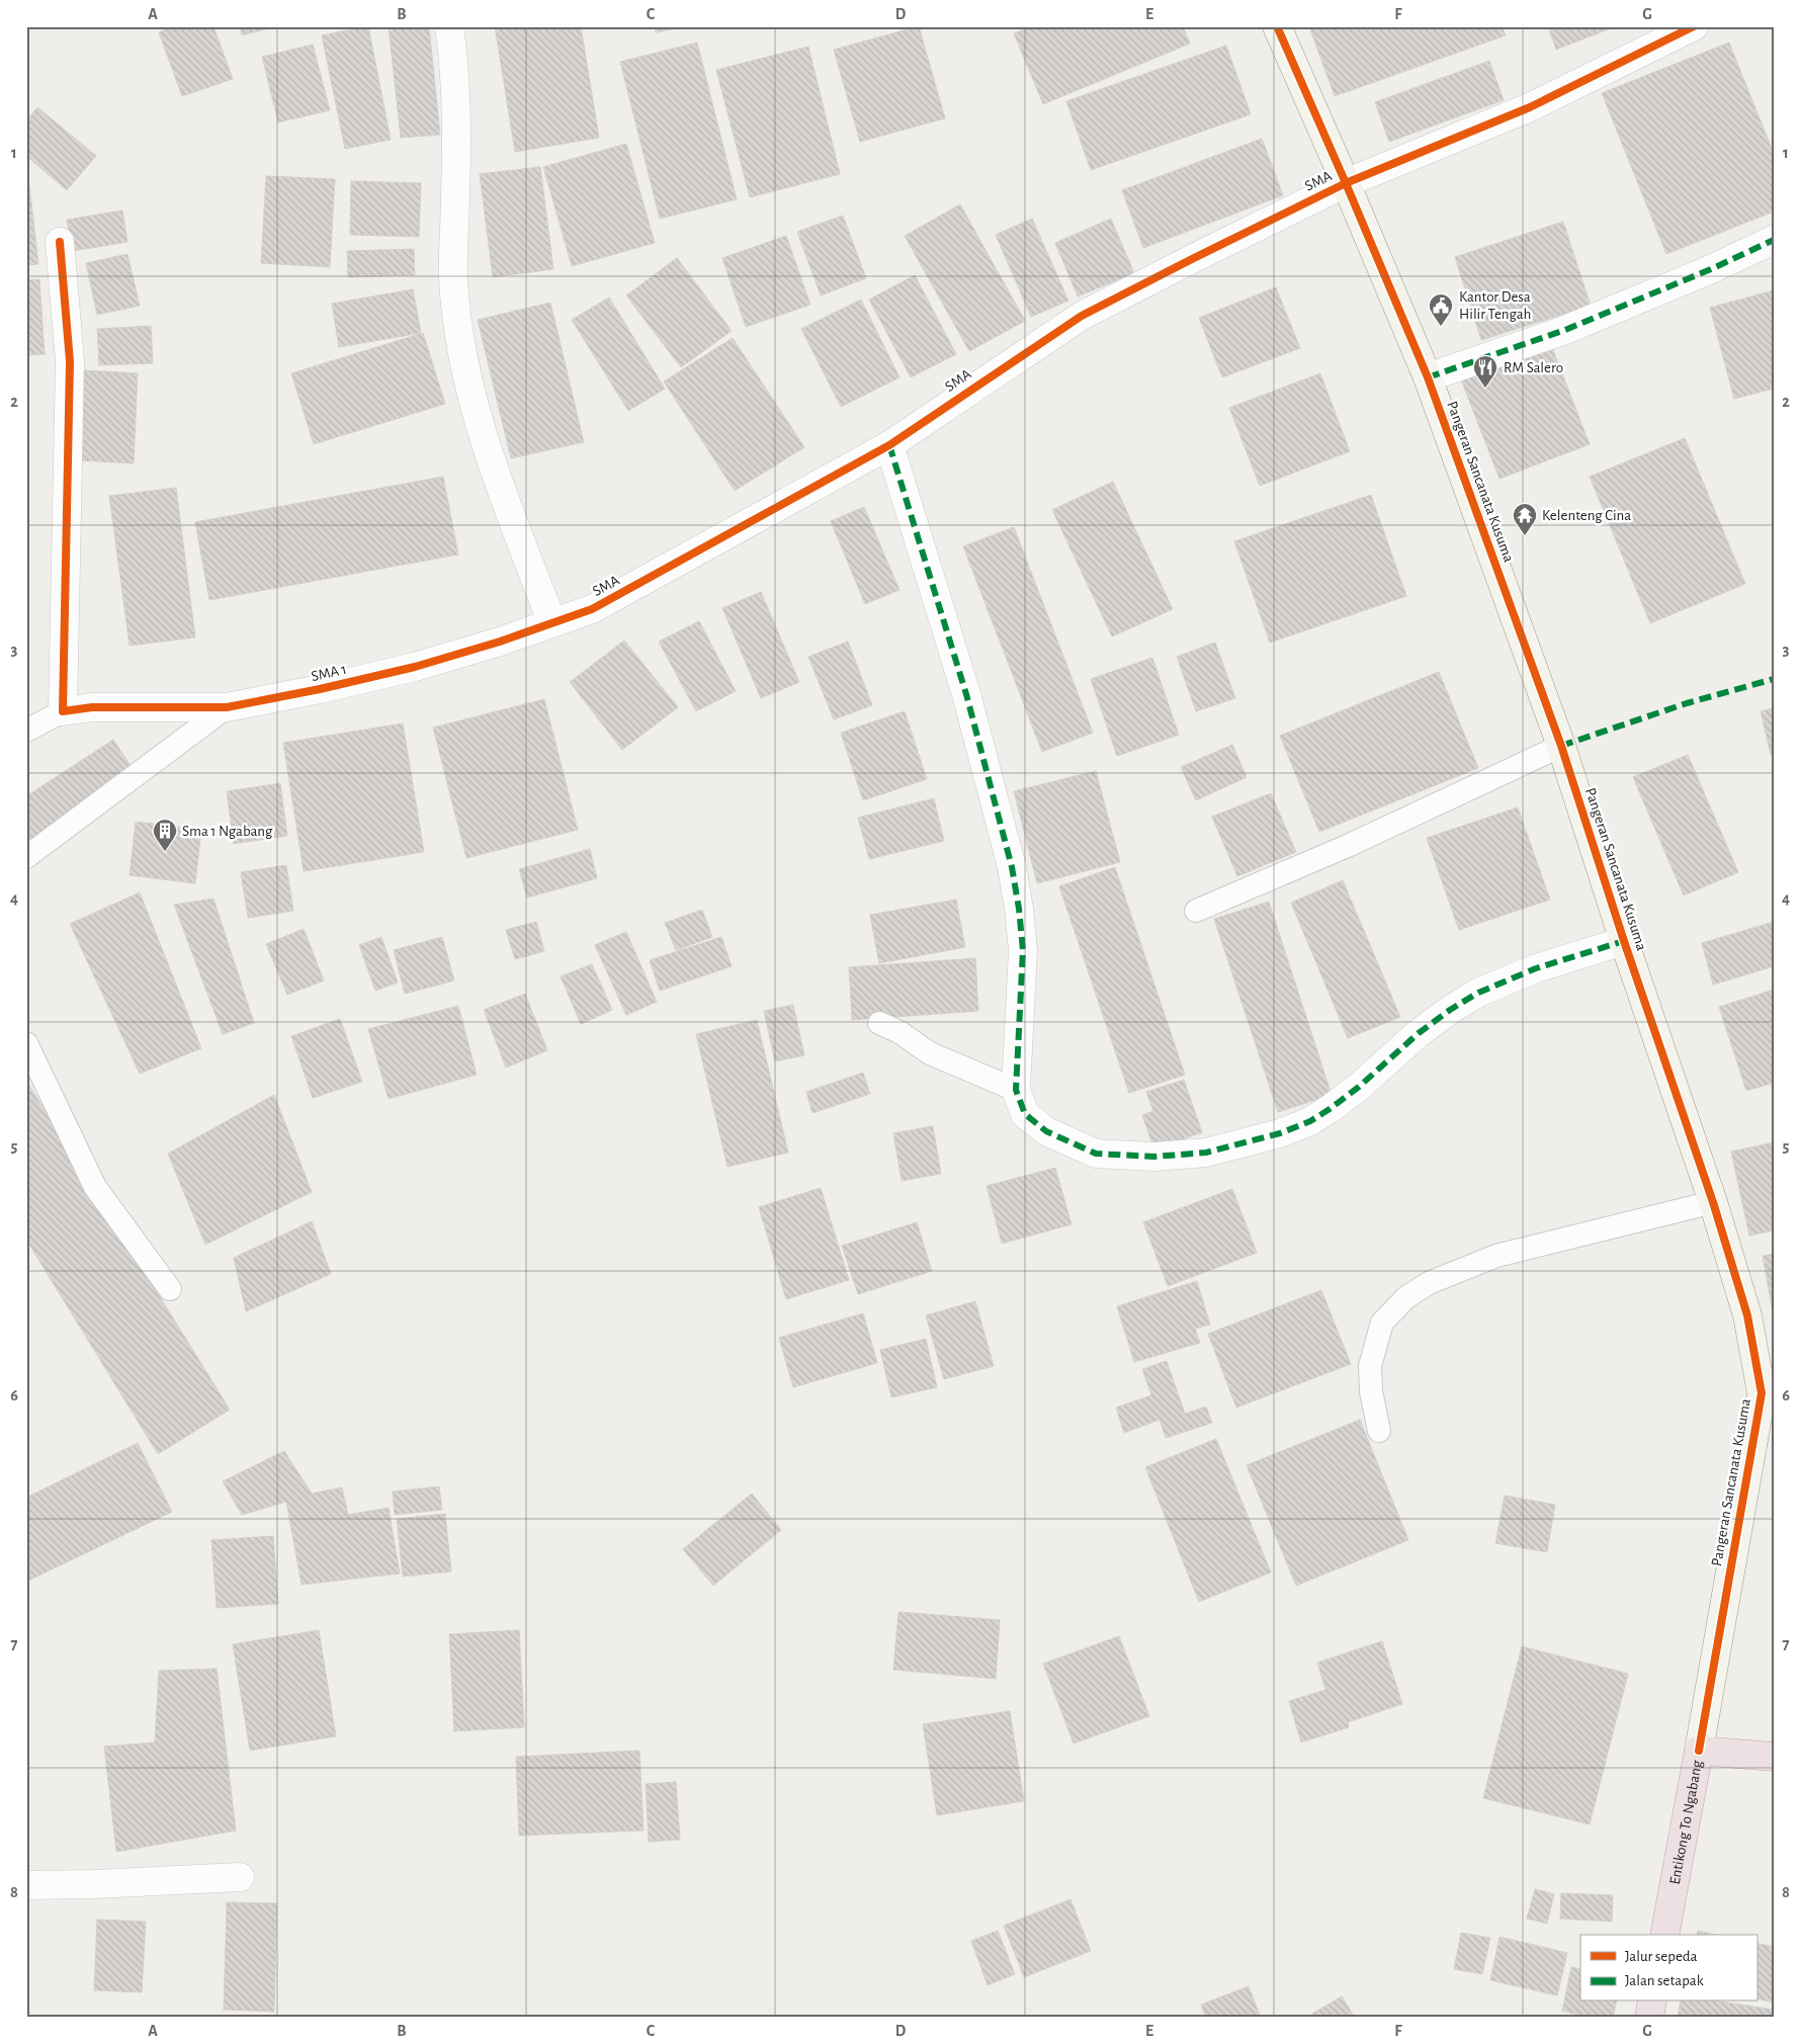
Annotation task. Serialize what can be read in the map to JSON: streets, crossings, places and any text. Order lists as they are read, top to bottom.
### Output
{
  "streets": {
    "highway": ["Entikong To Ngabang"],
    "street": ["SMA", "Pangeran Sancanata Kusuma", "SMA 1"]
  },
  "crossings": [
    ["SMA", "Pangeran Sancanata Kusuma"],
    ["SMA", "SMA 1"],
    ["Pangeran Sancanata Kusuma", "Entikong To Ngabang"]
  ],
  "places": {
    "public building": ["Kantor Desa Hilir Tengah"],
    "restaurant": ["RM Salero"],
    "temple": ["Kelenteng Cina"],
    "building": ["Sma 1 Ngabang"]
  },
  "legend": ["Jalur sepeda", "Jalan setapak"],
  "grid": {
    "columns": [
      "A",
      "B",
      "C",
      "D",
      "E",
      "F",
      "G"
    ],
    "rows": [
      "1",
      "2",
      "3",
      "4",
      "5",
      "6",
      "7",
      "8"
    ]
  }
}
